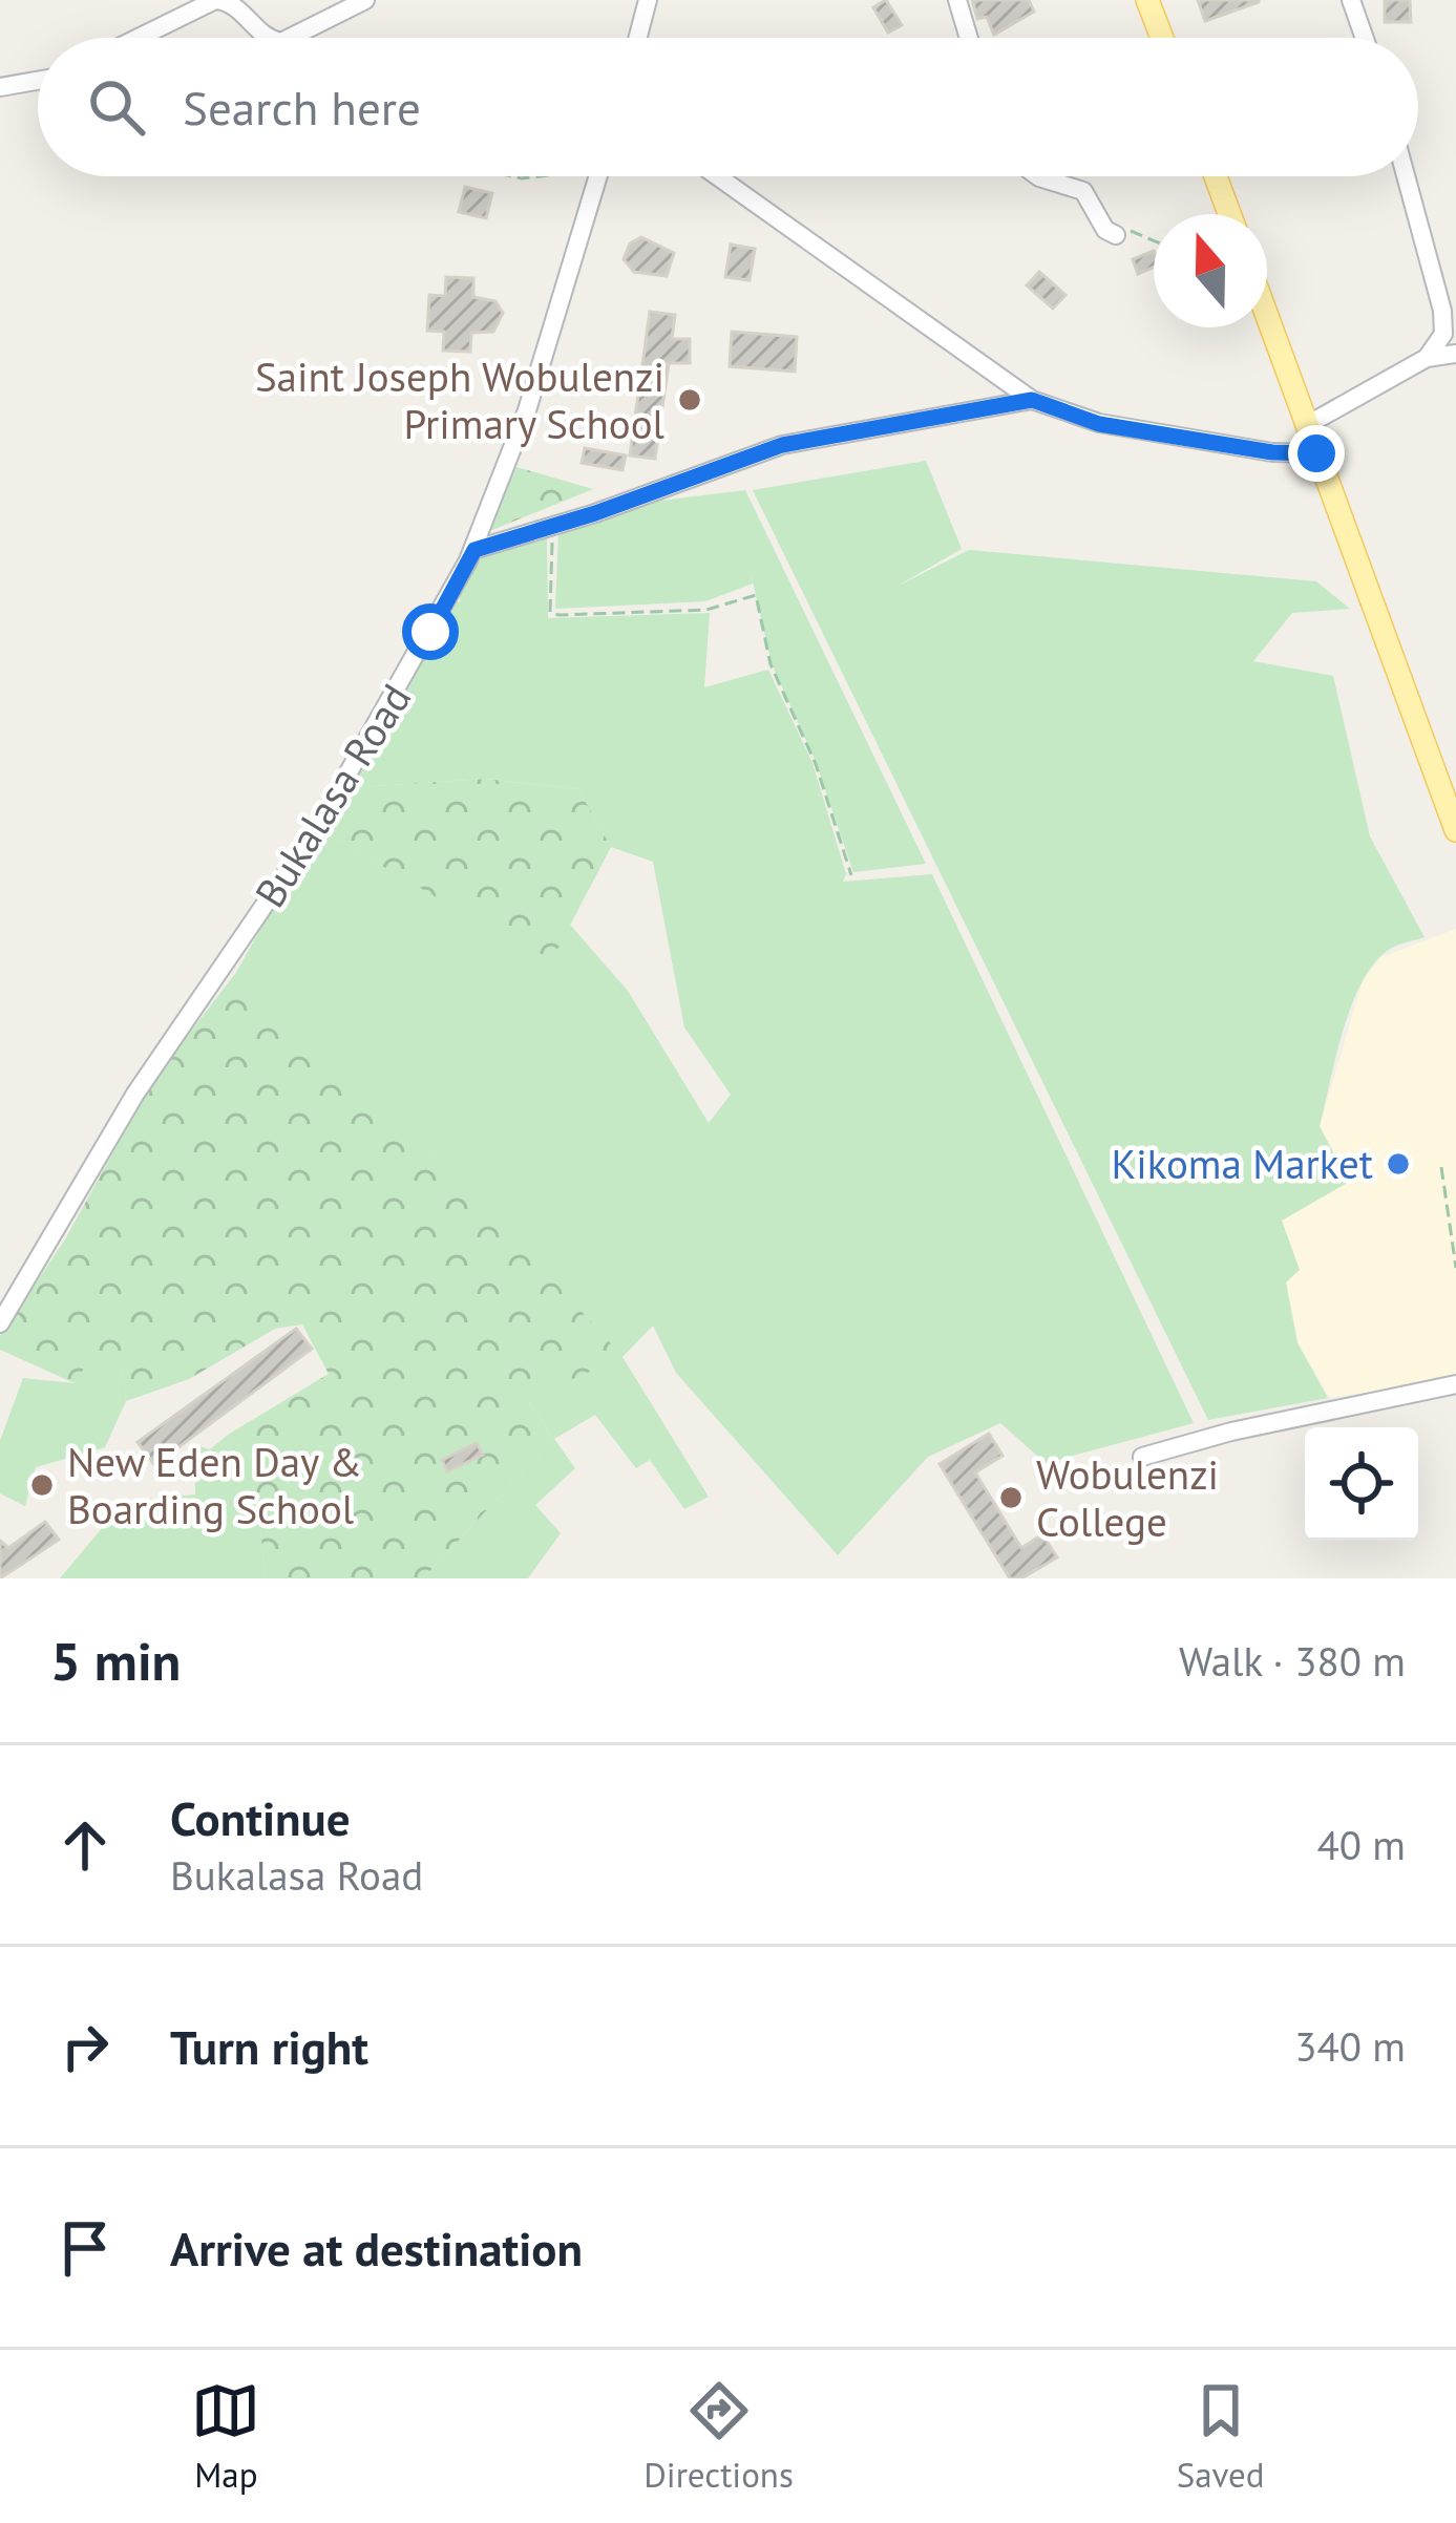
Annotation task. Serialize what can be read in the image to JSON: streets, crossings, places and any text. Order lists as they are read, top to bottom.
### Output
{
  "streets": {
    "street": ["Bukalasa Road"]
  },
  "places": [
    "Saint Joseph Wobulenzi Primary School",
    "Kikoma Market",
    "New Eden Day & Boarding School",
    "Wobulenzi College"
  ],
  "north": "top",
  "page": {
    "search": "Search here",
    "heading": ["5 min", "Walk · 380 m"],
    "list": [
      ["Continue", "Bukalasa Road", "40 m"],
      ["Turn right", "340 m"],
      "Arrive at destination"
    ],
    "nav": ["Map", "Directions", "Saved"]
  }
}
